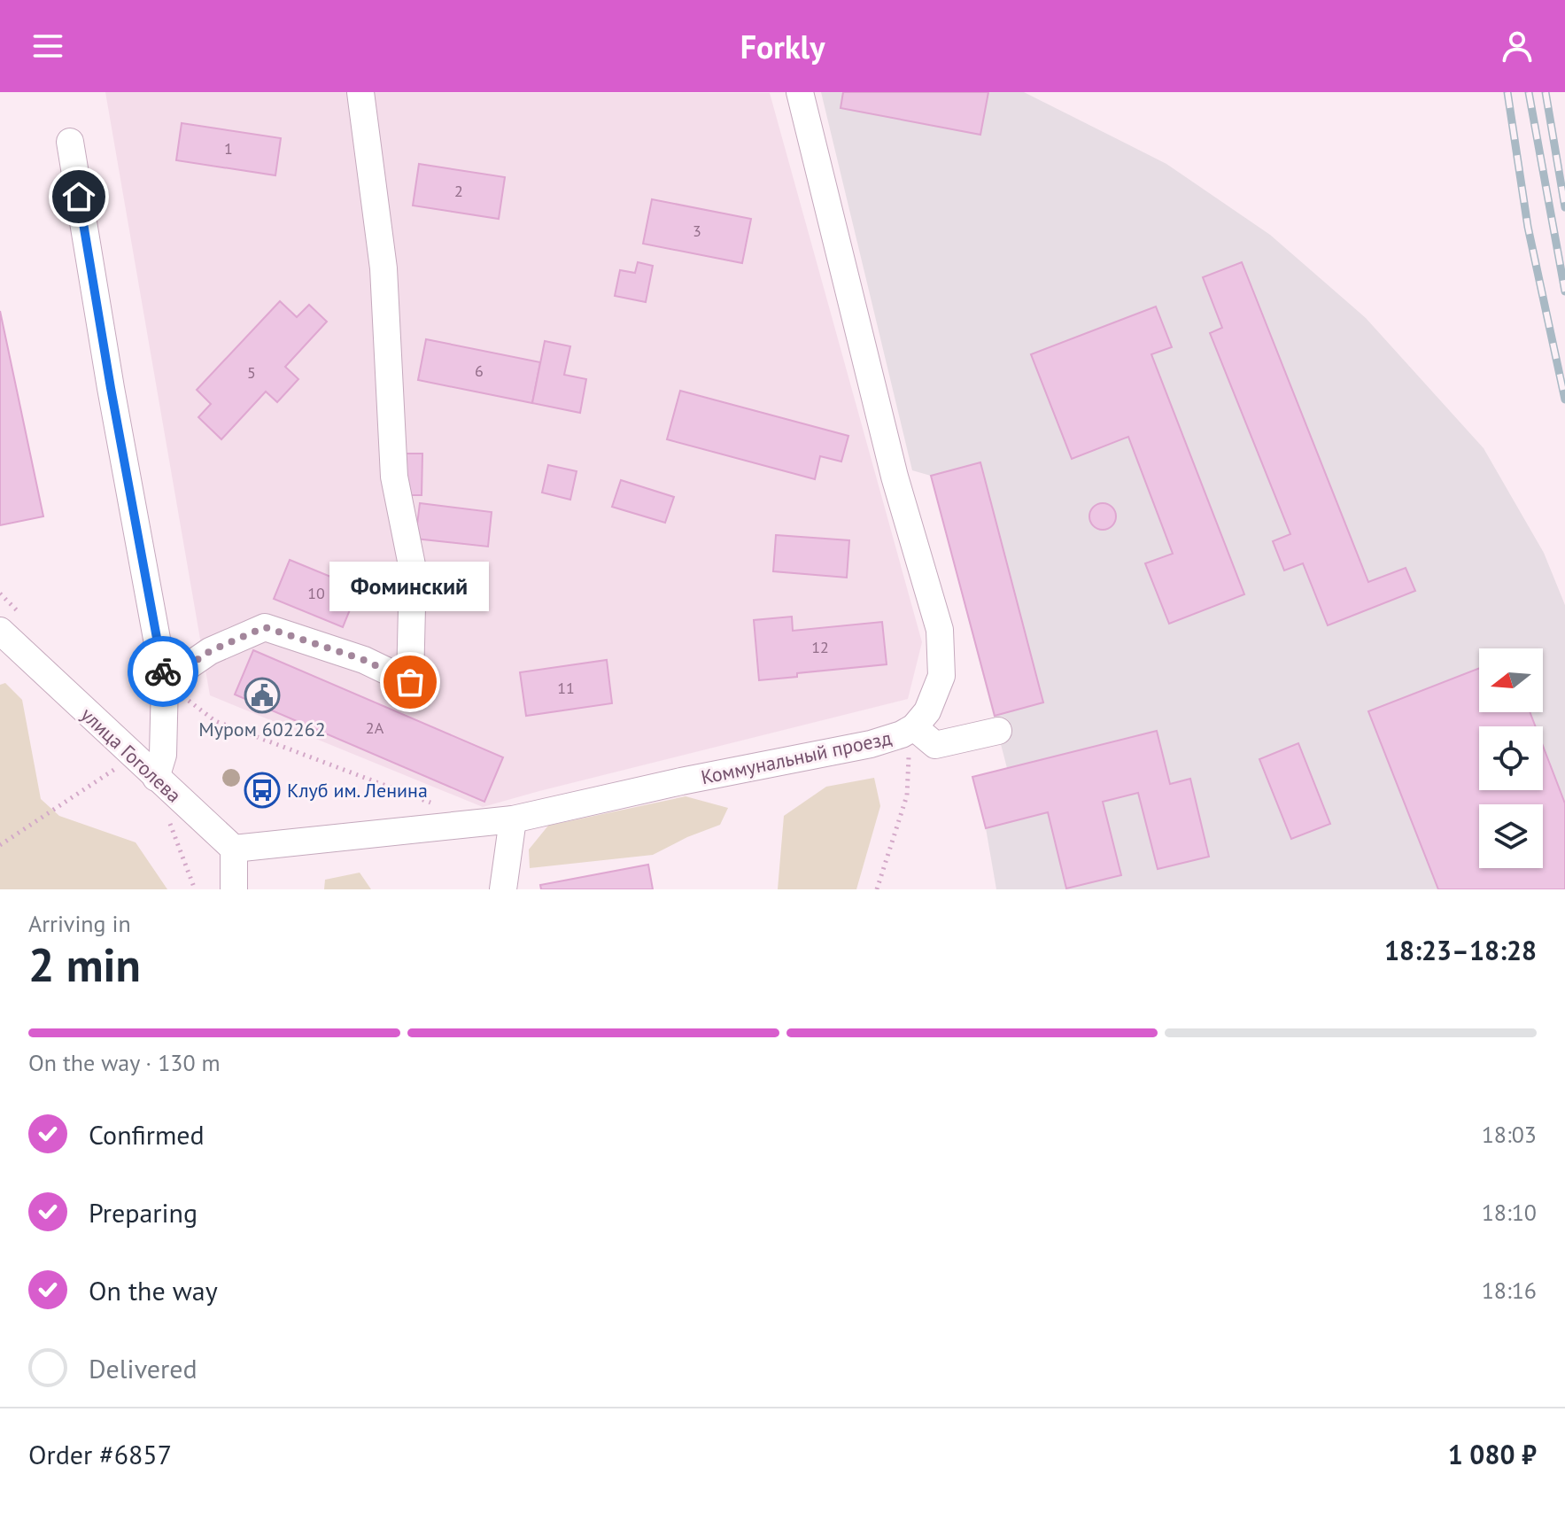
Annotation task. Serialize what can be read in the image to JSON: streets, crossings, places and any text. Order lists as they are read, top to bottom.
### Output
{
  "streets": {
    "street": ["улица Гоголева", "Коммунальный проезд"]
  },
  "crossings": [
    ["улица Гоголева", "Коммунальный проезд"]
  ],
  "places": {
    "other": ["Фоминский"],
    "public building": ["Муром 602262"],
    "bus stop": ["Клуб им. Ленина"]
  },
  "house_numbers": [
    "1",
    "2",
    "3",
    "6",
    "5",
    "10",
    "12",
    "11",
    "2А"
  ],
  "north": "left",
  "page": {
    "header": "Forkly",
    "bubble": "Фоминский",
    "heading": ["2 min", "Arriving in", "18:23–18:28"],
    "panel": ["Order #6857", "1 080 ₽"],
    "bar": "On the way · 130 m",
    "list": [
      ["Confirmed", "18:03"],
      ["Preparing", "18:10"],
      ["On the way", "18:16"],
      "Delivered"
    ]
  }
}
